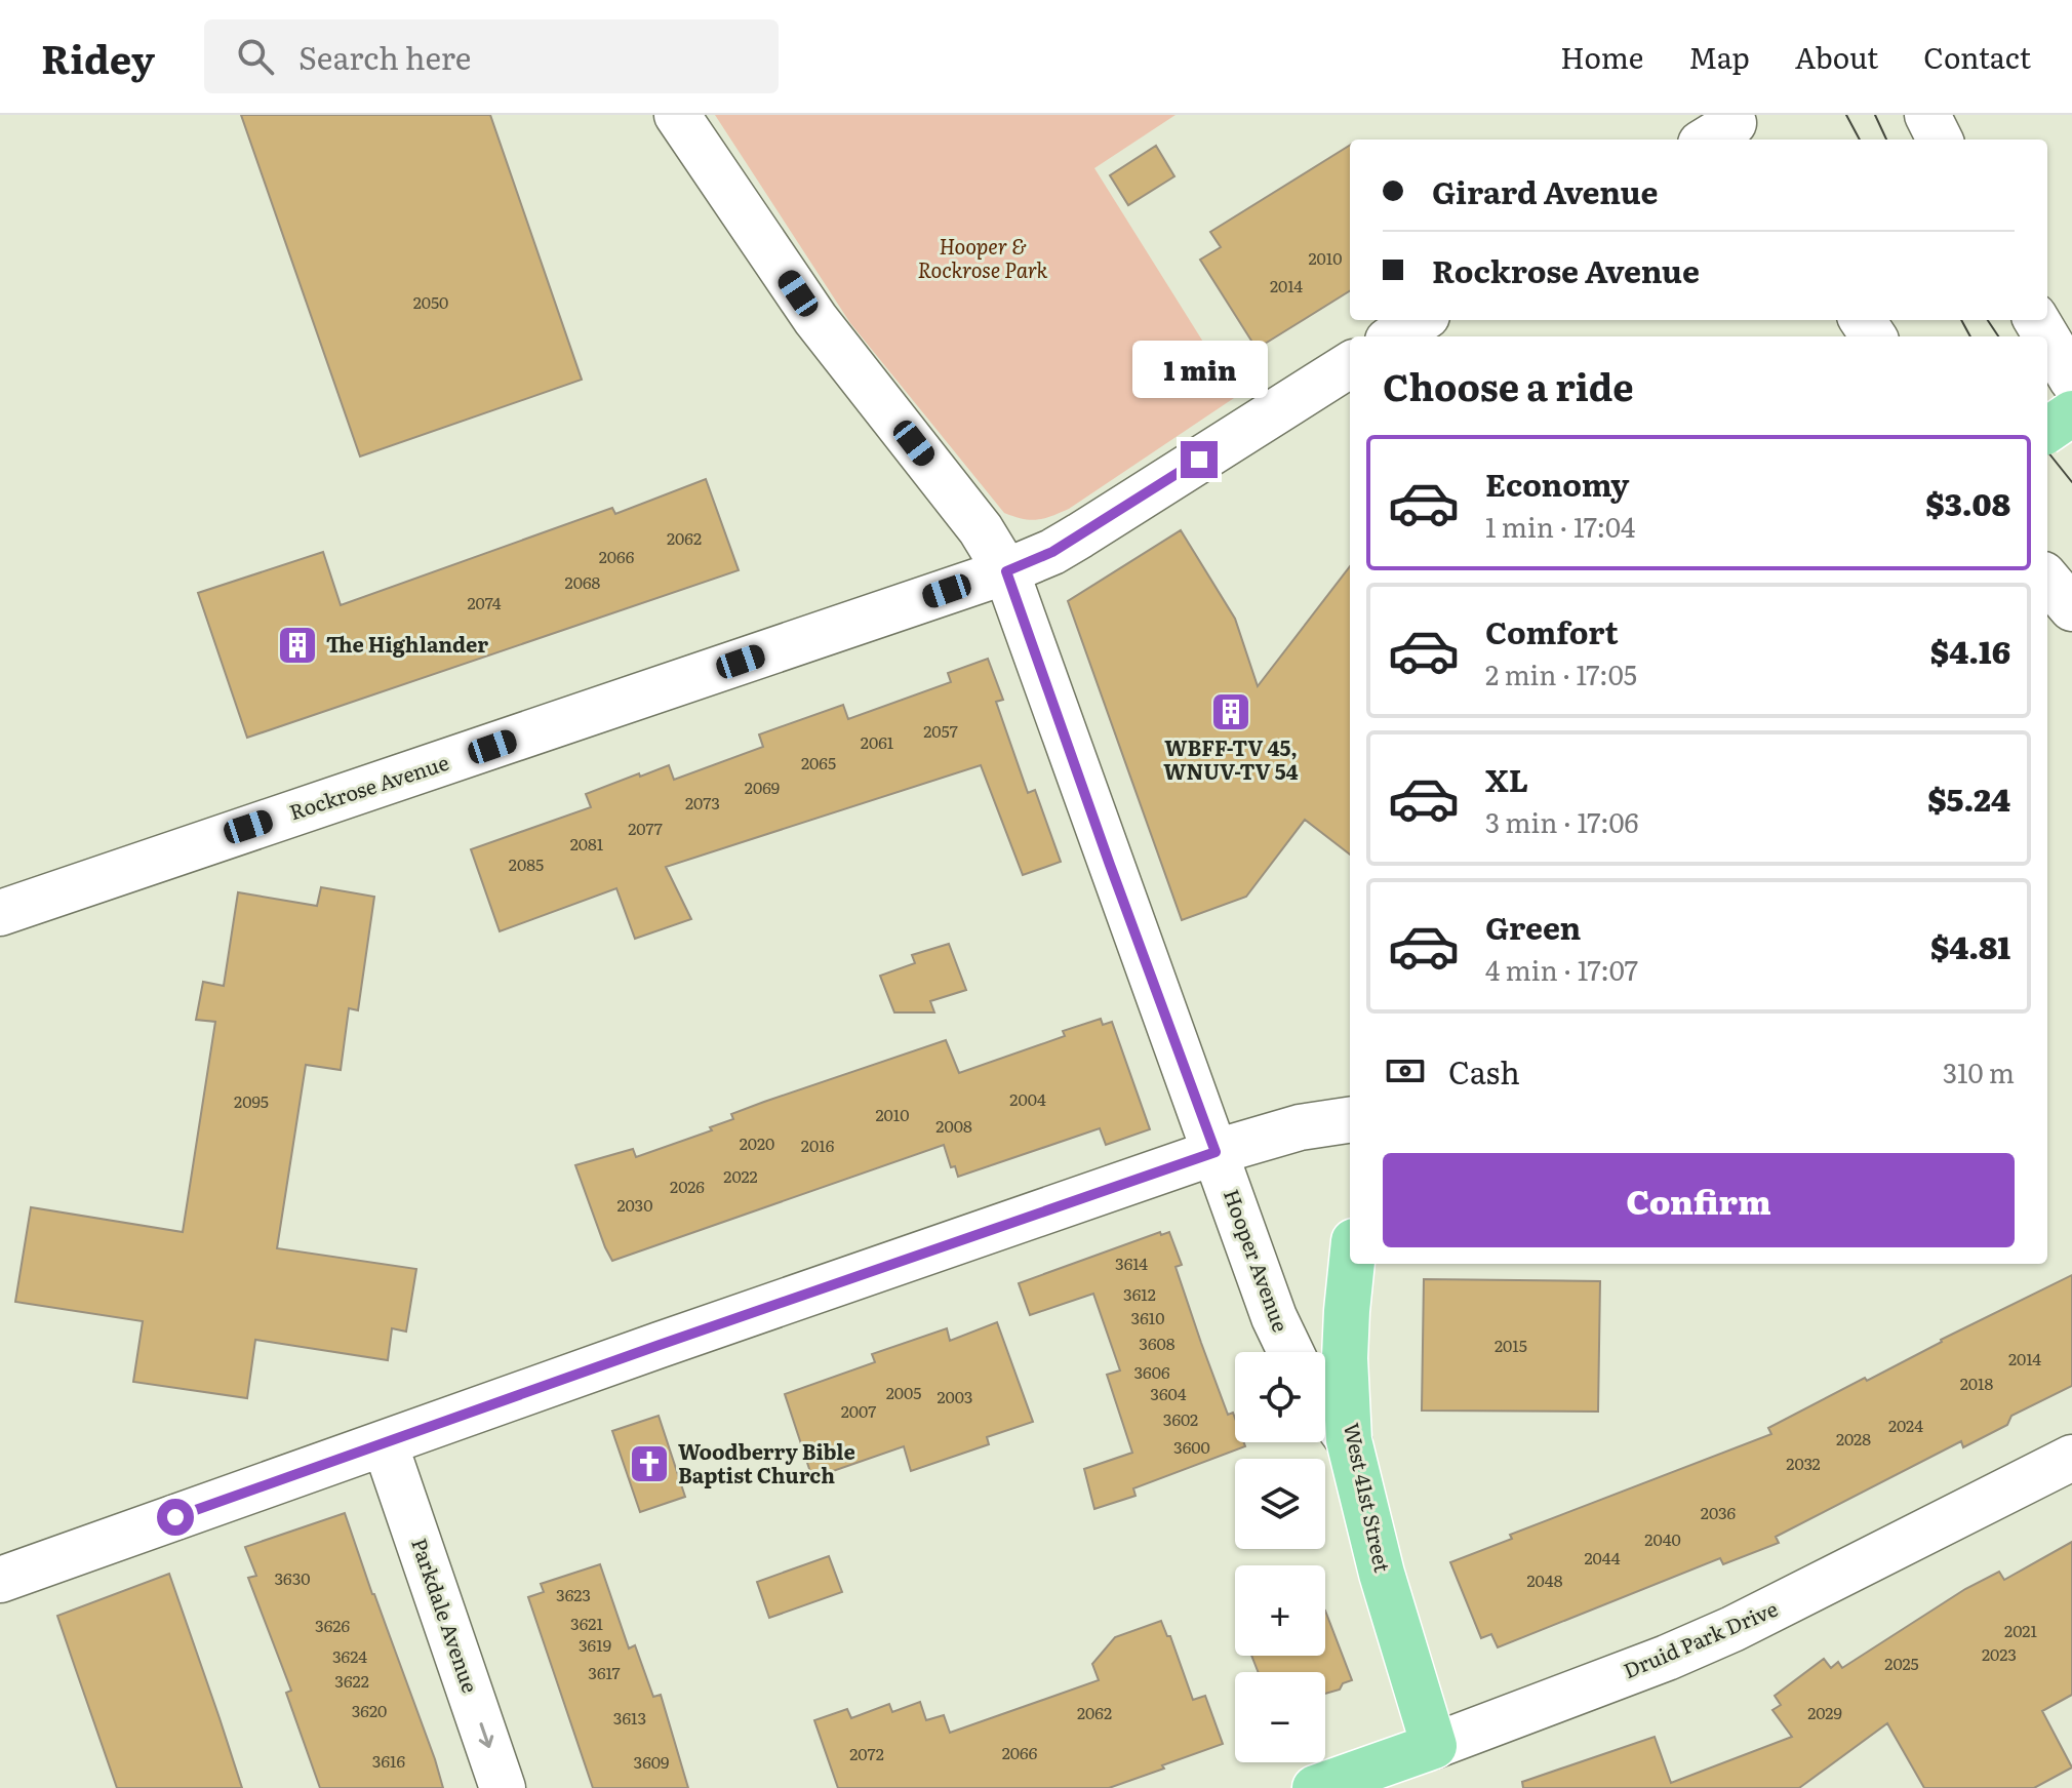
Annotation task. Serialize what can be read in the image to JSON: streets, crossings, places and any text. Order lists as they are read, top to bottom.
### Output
{
  "streets": {
    "main road": ["West 41st Street", "Druid Park Drive"],
    "street": ["Rockrose Avenue", "Hooper Avenue", "Parkdale Avenue"]
  },
  "crossings": [
    ["Rockrose Avenue", "Hooper Avenue"],
    ["West 41st Street", "Druid Park Drive"]
  ],
  "one_way": ["Parkdale Avenue"],
  "parks": ["Hooper & Rockrose Park"],
  "places": {
    "building": ["The Highlander", "WBFF-TV 45, WNUV-TV 54"],
    "church": ["Woodberry Bible Baptist Church"]
  },
  "house_numbers": [
    "2010",
    "2014",
    "2050",
    "2062",
    "2066",
    "2068",
    "2074",
    "2057",
    "2061",
    "2065",
    "2069",
    "2073",
    "2077",
    "2081",
    "2085",
    "2004",
    "2095",
    "2010",
    "2008",
    "2020",
    "2016",
    "2022",
    "2026",
    "2030",
    "3614",
    "3612",
    "3610",
    "3608",
    "2015",
    "2014",
    "3606",
    "2018",
    "2005",
    "3604",
    "2003",
    "2007",
    "3602",
    "2024",
    "2028",
    "3600",
    "2032",
    "2036",
    "2040",
    "2044",
    "3630",
    "2048",
    "3623",
    "3621",
    "3626",
    "2021",
    "3619",
    "2023",
    "3624",
    "2025",
    "3617",
    "3622",
    "3620",
    "2062",
    "2029",
    "3613",
    "2066",
    "2072",
    "3616",
    "3609"
  ],
  "page": {
    "header": "Ridey",
    "search": "Search here",
    "nav": [
      "Home",
      "Map",
      "About",
      "Contact"
    ],
    "banner": ["Girard Avenue", "Rockrose Avenue"],
    "heading": "Choose a ride",
    "bubble": "1 min",
    "list": [
      {
        "name": "Economy",
        "note": "1 min · 17:04",
        "value": "$3.08"
      },
      {
        "name": "Comfort",
        "note": "2 min · 17:05",
        "value": "$4.16"
      },
      {
        "name": "XL",
        "note": "3 min · 17:06",
        "value": "$5.24"
      },
      {
        "name": "Green",
        "note": "4 min · 17:07",
        "value": "$4.81"
      }
    ],
    "pay": ["Cash", "310 m"],
    "buttons": "Confirm",
    "map_buttons": ["+", "−"]
  }
}
